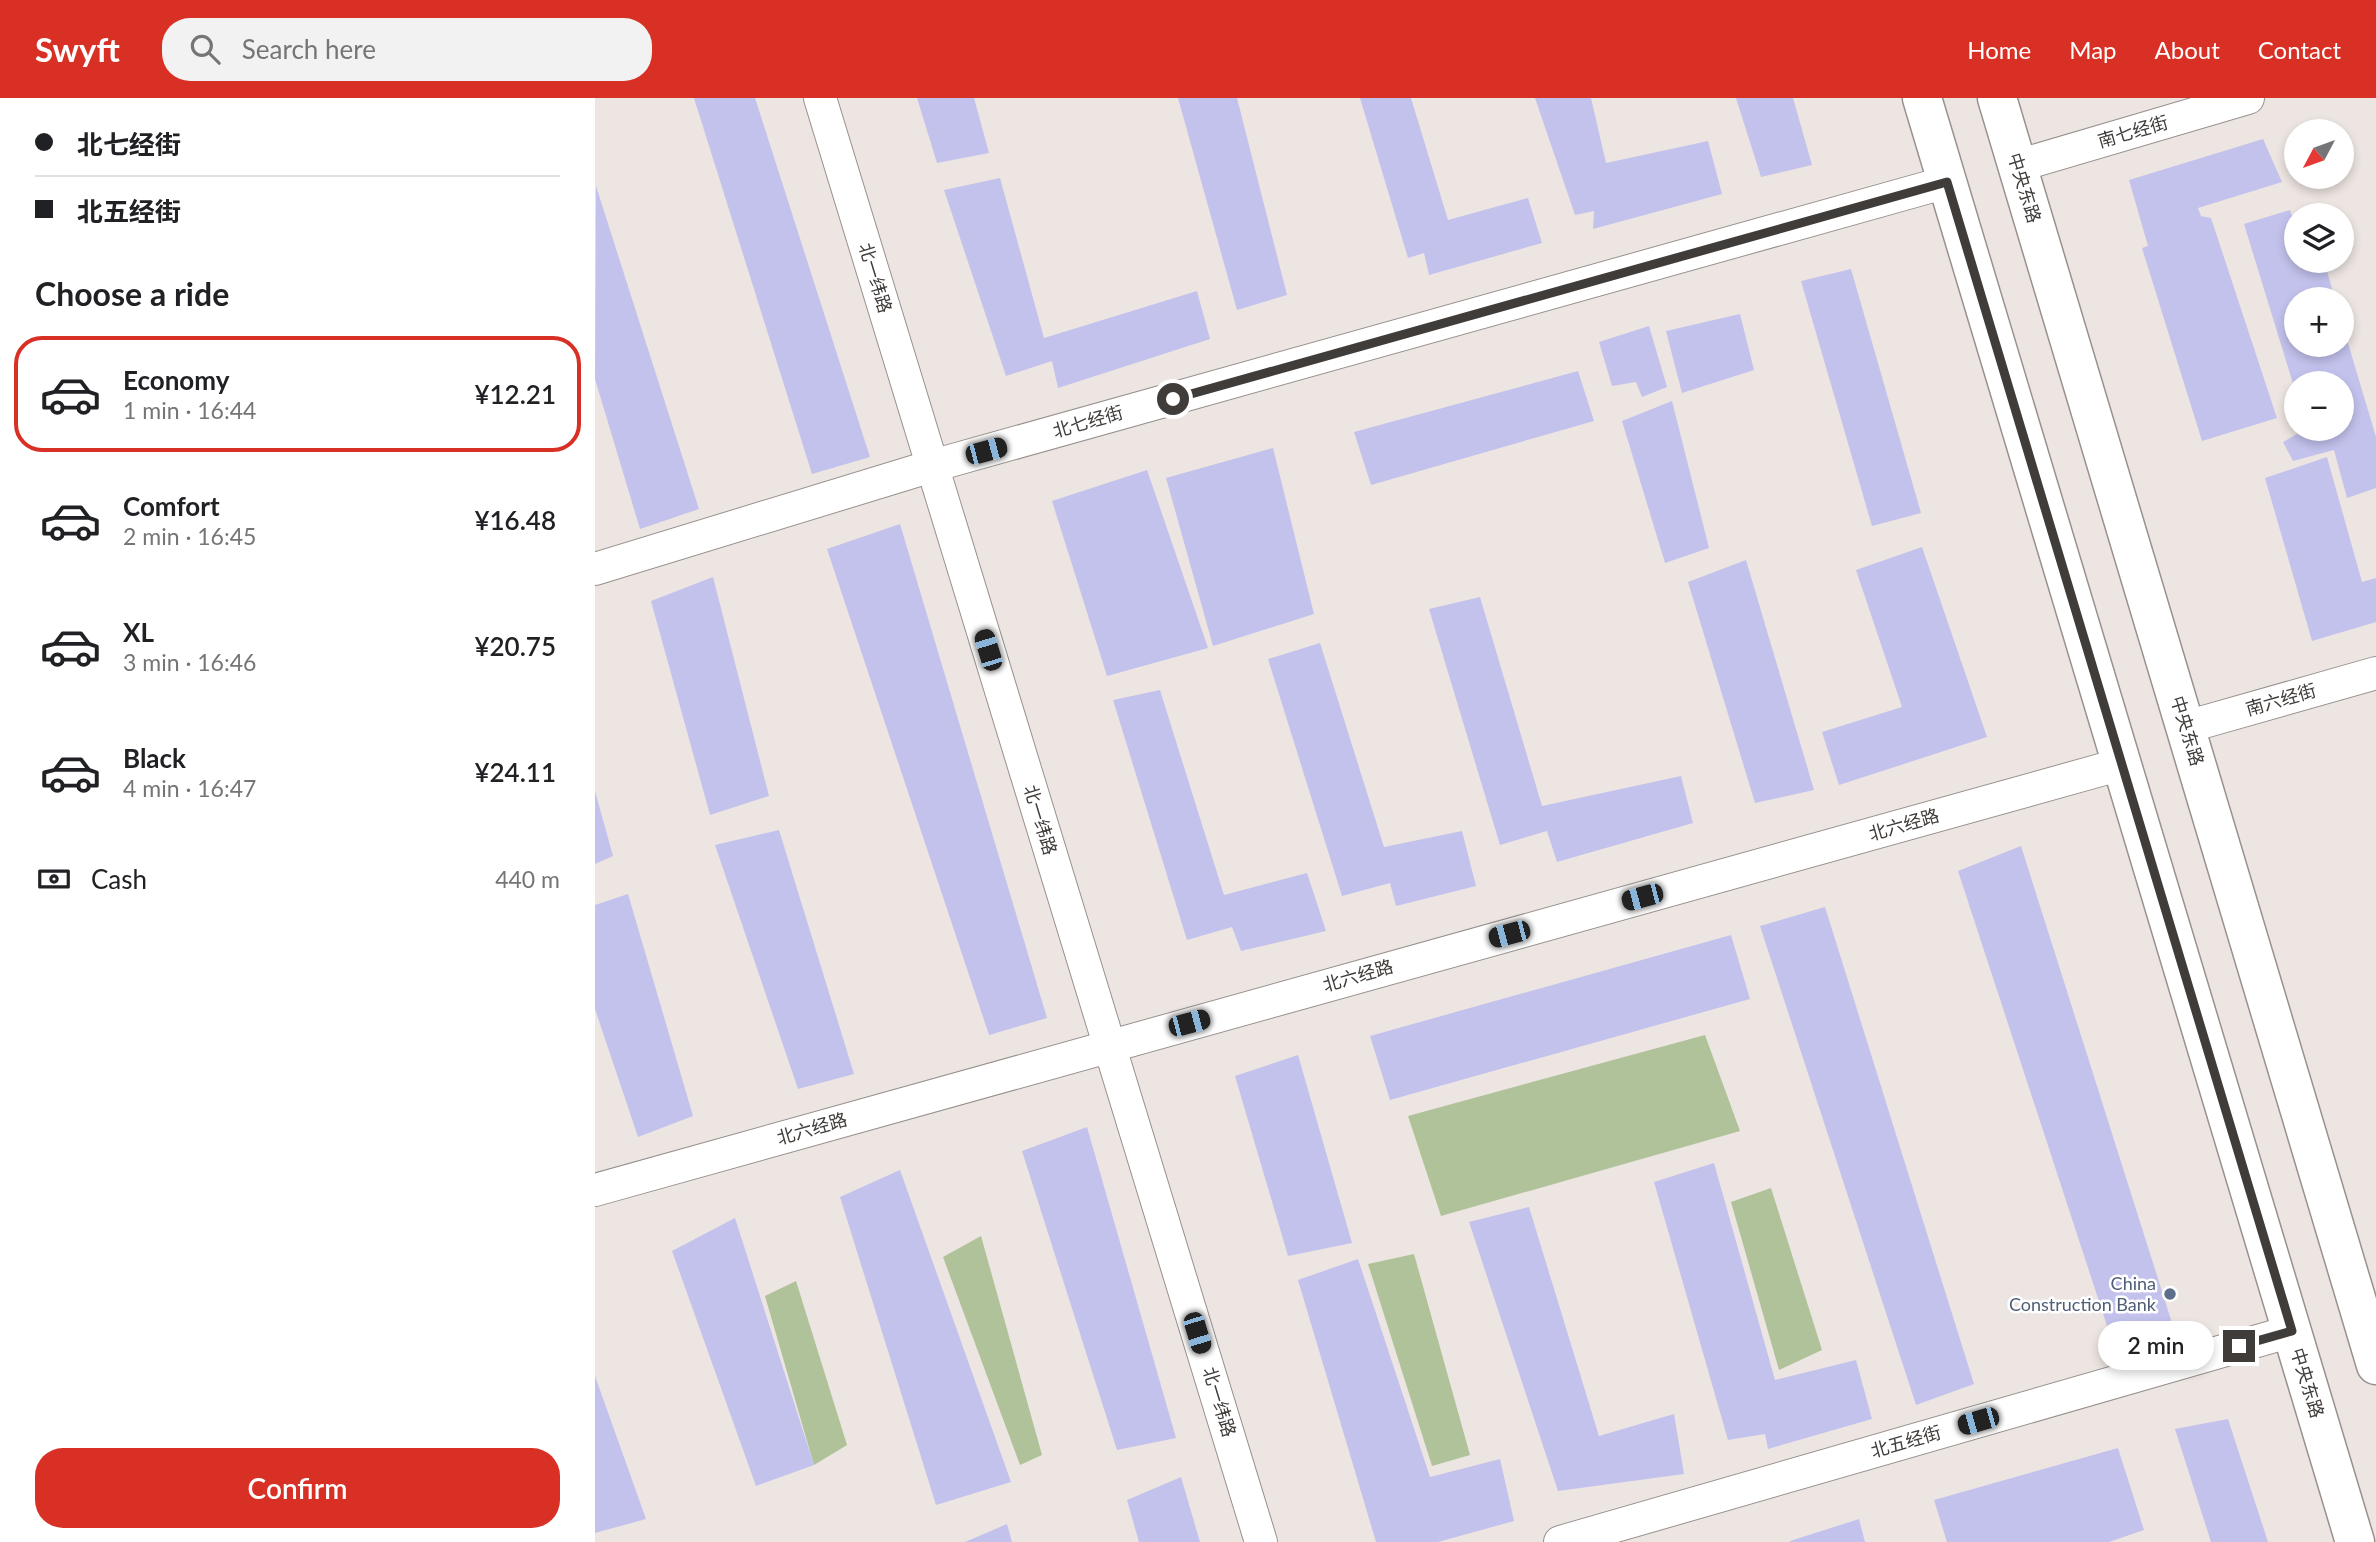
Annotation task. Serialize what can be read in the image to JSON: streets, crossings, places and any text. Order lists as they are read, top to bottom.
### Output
{
  "streets": {
    "main road": ["中央东路"],
    "street": [
      "南七经街",
      "北一纬路",
      "北七经街",
      "南六经街",
      "北六经路",
      "北五经街"
    ]
  },
  "crossings": [
    ["南七经街", "中央东路"],
    ["中央东路", "北七经街"],
    ["中央东路", "南六经街"],
    ["中央东路", "北六经路"],
    ["中央东路", "北五经街"],
    ["北一纬路", "北七经街"],
    ["北一纬路", "北六经路"]
  ],
  "places": ["China Construction Bank"],
  "north": "bottom left",
  "page": {
    "header": "Swyft",
    "search": "Search here",
    "nav": [
      "Home",
      "Map",
      "About",
      "Contact"
    ],
    "banner": ["北七经街", "北五经街"],
    "map_buttons": ["+", "−"],
    "heading": "Choose a ride",
    "list": [
      {
        "name": "Economy",
        "note": "1 min · 16:44",
        "value": "¥12.21"
      },
      {
        "name": "Comfort",
        "note": "2 min · 16:45",
        "value": "¥16.48"
      },
      {
        "name": "XL",
        "note": "3 min · 16:46",
        "value": "¥20.75"
      },
      {
        "name": "Black",
        "note": "4 min · 16:47",
        "value": "¥24.11"
      }
    ],
    "pay": ["Cash", "440 m"],
    "bubble": "2 min",
    "buttons": "Confirm"
  }
}
